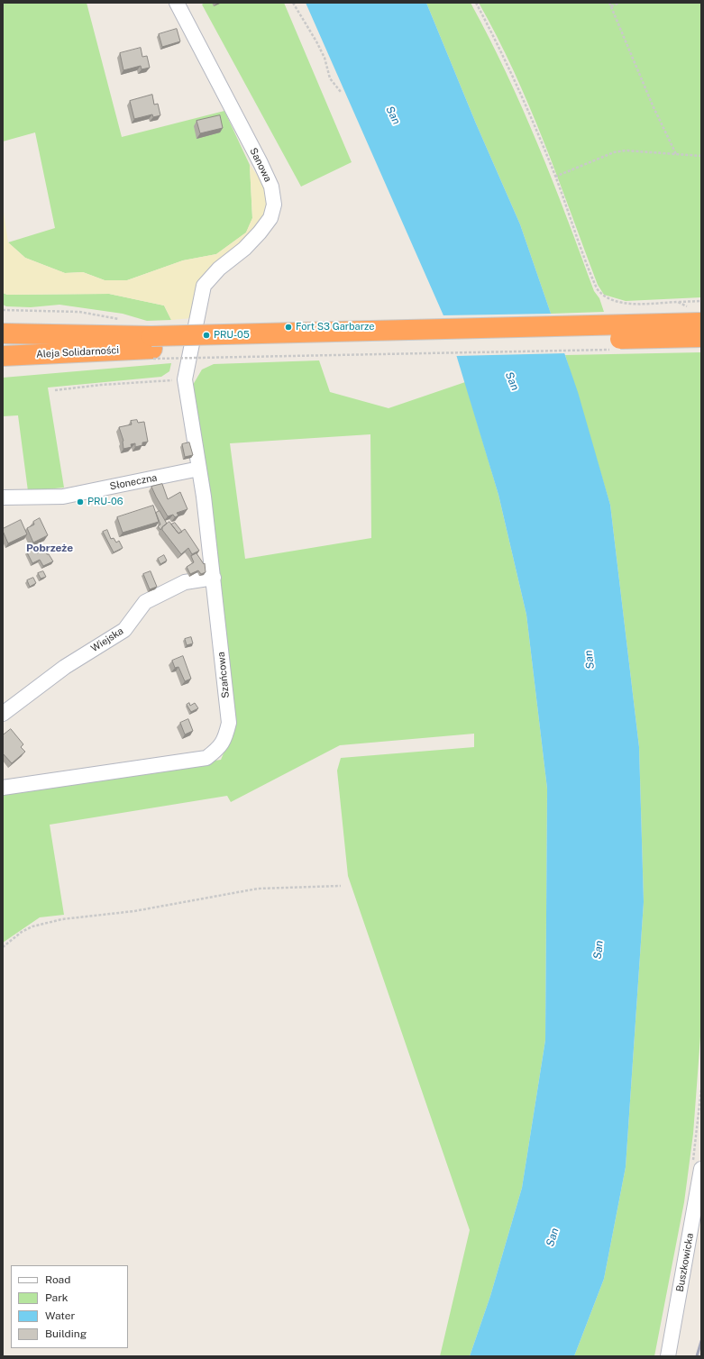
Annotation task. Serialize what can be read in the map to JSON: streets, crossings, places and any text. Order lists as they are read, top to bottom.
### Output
{
  "streets": {
    "highway": ["Aleja Solidarności"],
    "street": [
      "Sanowa",
      "Słoneczna",
      "Wiejska",
      "Szańcowa",
      "Buszkowicka"
    ]
  },
  "crossings": [
    ["Sanowa", "Szańcowa"],
    ["Słoneczna", "Szańcowa"],
    ["Wiejska", "Szańcowa"]
  ],
  "districts": ["Pobrzeże"],
  "water": ["San"],
  "places": ["Fort S3 Garbarze", "PRU-05", "PRU-06"],
  "legend": [
    "Road",
    "Park",
    "Water",
    "Building"
  ]
}
